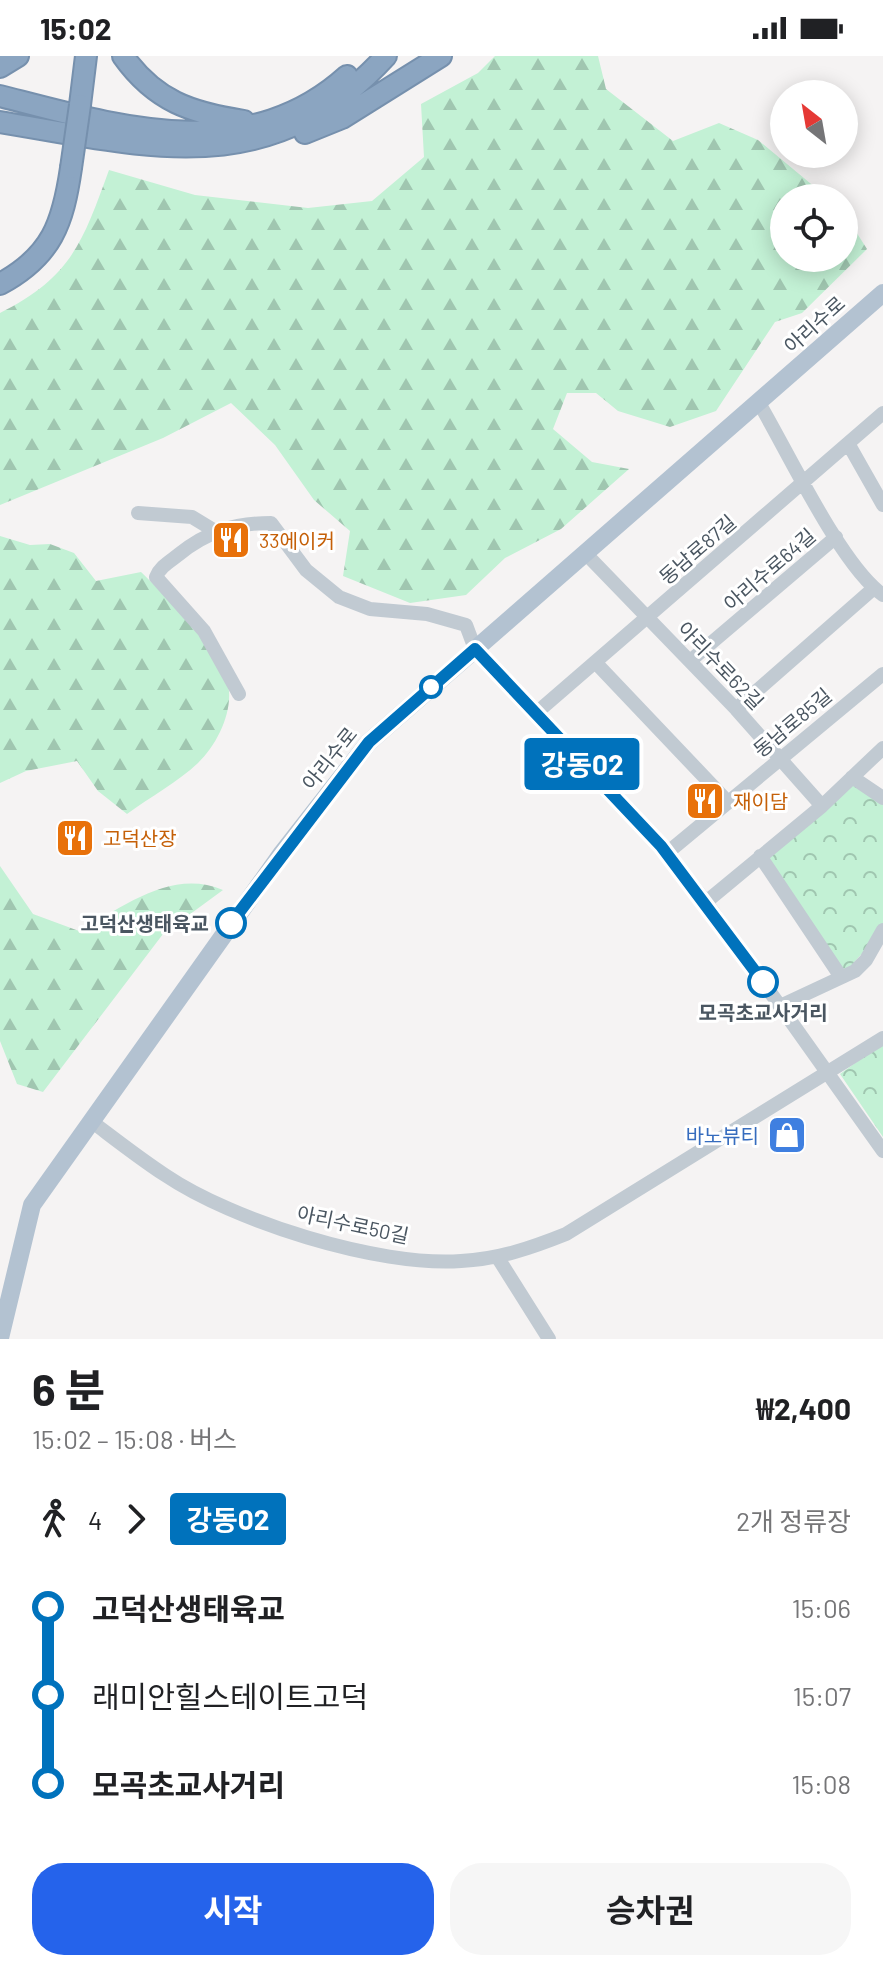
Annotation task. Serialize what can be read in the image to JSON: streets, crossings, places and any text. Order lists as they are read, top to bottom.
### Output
{
  "streets": {
    "main road": ["아리수로"],
    "street": [
      "동남로87길",
      "아리수로64길",
      "아리수로62길",
      "동남로85길",
      "아리수로50길"
    ]
  },
  "crossings": [
    ["아리수로", "아리수로64길"],
    ["아리수로", "아리수로62길"],
    ["아리수로", "아리수로50길"],
    ["동남로87길", "아리수로64길"],
    ["동남로87길", "아리수로62길"],
    ["아리수로64길", "아리수로62길"],
    ["아리수로62길", "동남로85길"]
  ],
  "places": {
    "restaurant": ["33에이커", "재이담", "고덕산장"],
    "other": ["고덕산생태육교", "모곡초교사거리"],
    "shop": ["바노뷰티"]
  },
  "lines": ["bus line 강동02"],
  "north": "top left",
  "page": {
    "status": "15:02",
    "on_map": "강동02",
    "heading": ["6 분", "15:02 – 15:08 · 버스", "₩2,400"],
    "legs": ["4", "강동02", "2개 정류장"],
    "list": [
      {
        "name": "고덕산생태육교",
        "value": "15:06"
      },
      {
        "name": "래미안힐스테이트고덕",
        "value": "15:07"
      },
      {
        "name": "모곡초교사거리",
        "value": "15:08"
      }
    ],
    "buttons": ["시작", "승차권"]
  }
}
